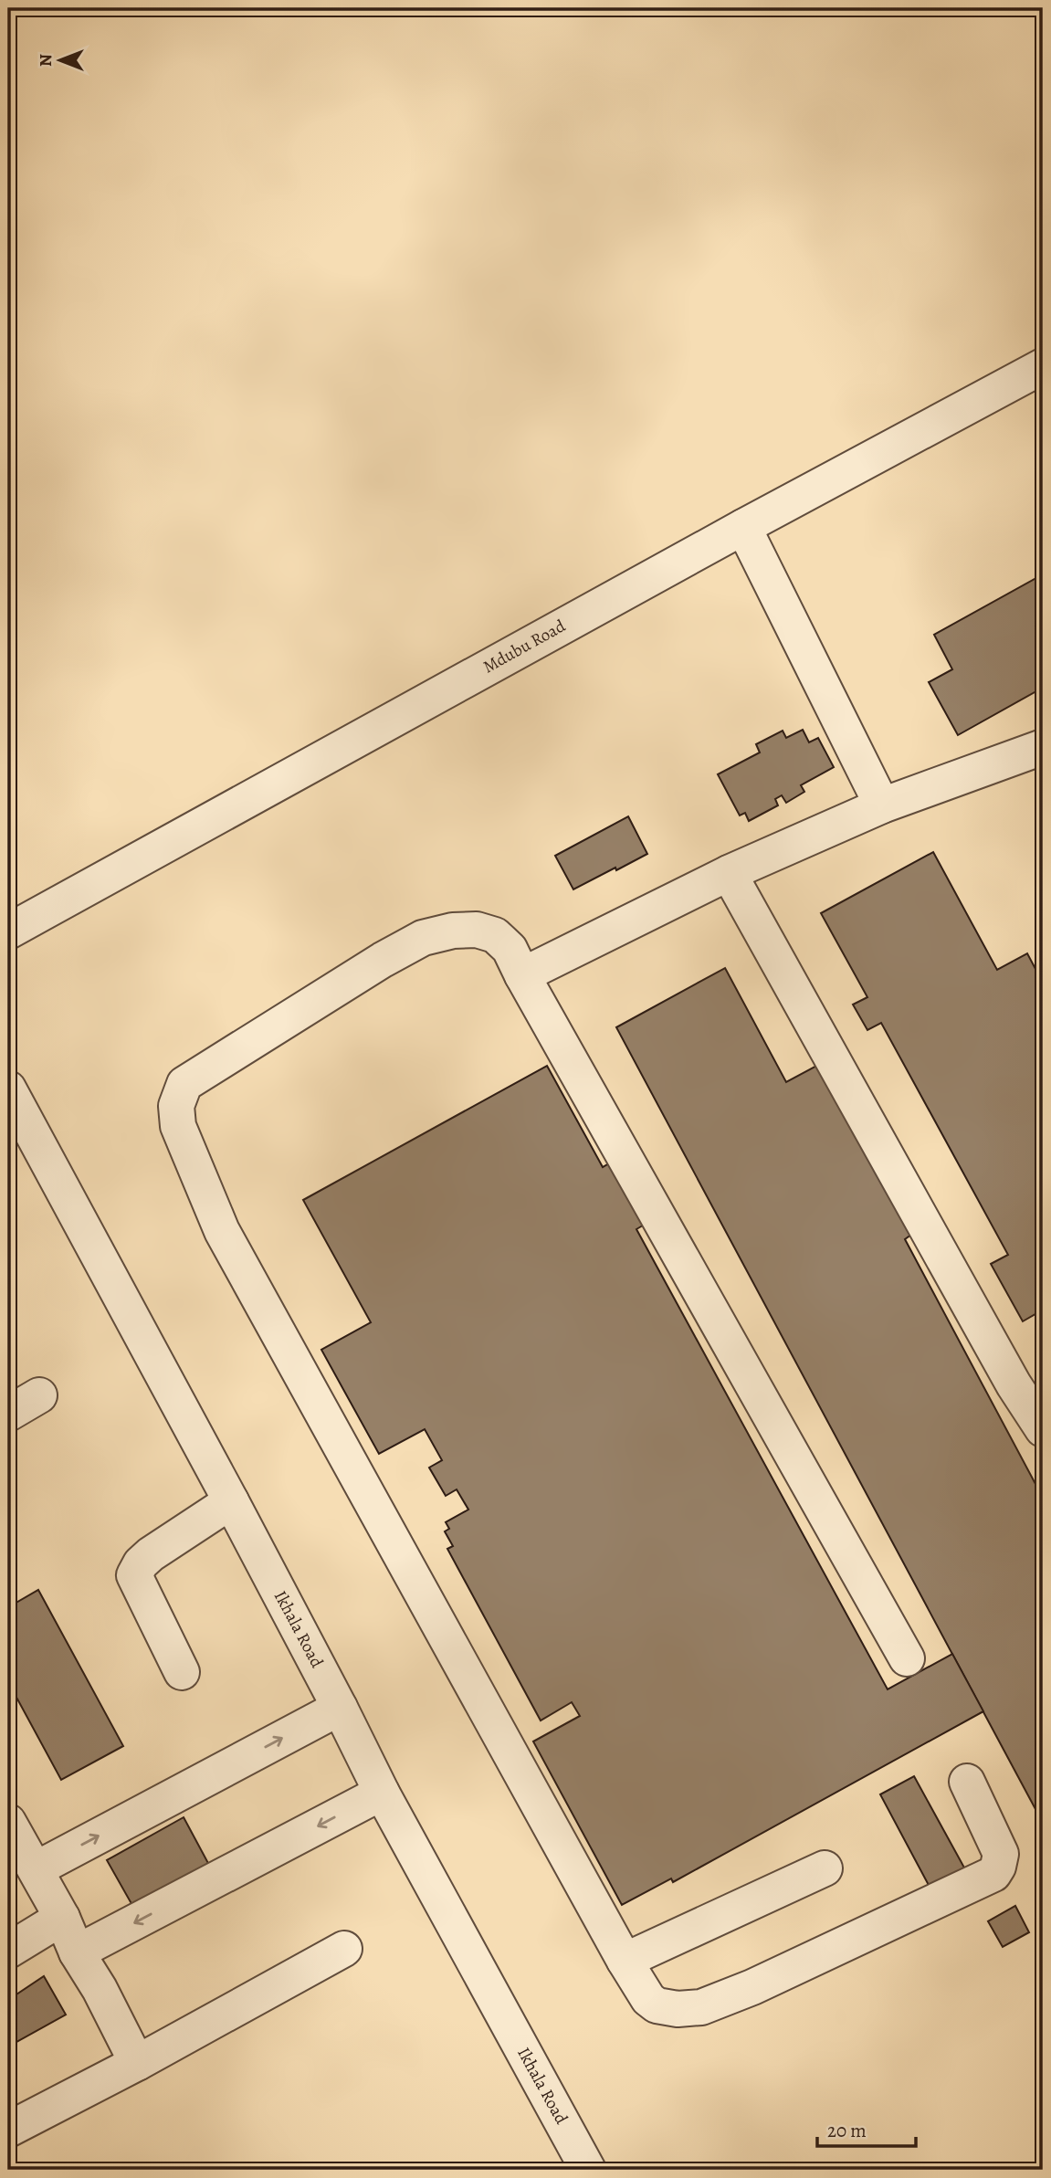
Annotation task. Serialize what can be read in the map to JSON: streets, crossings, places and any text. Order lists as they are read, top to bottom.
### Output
{
  "streets": {
    "lane": ["Mdubu Road", "Ikhala Road"]
  },
  "scale_bar": "20 m",
  "north": "left"
}
